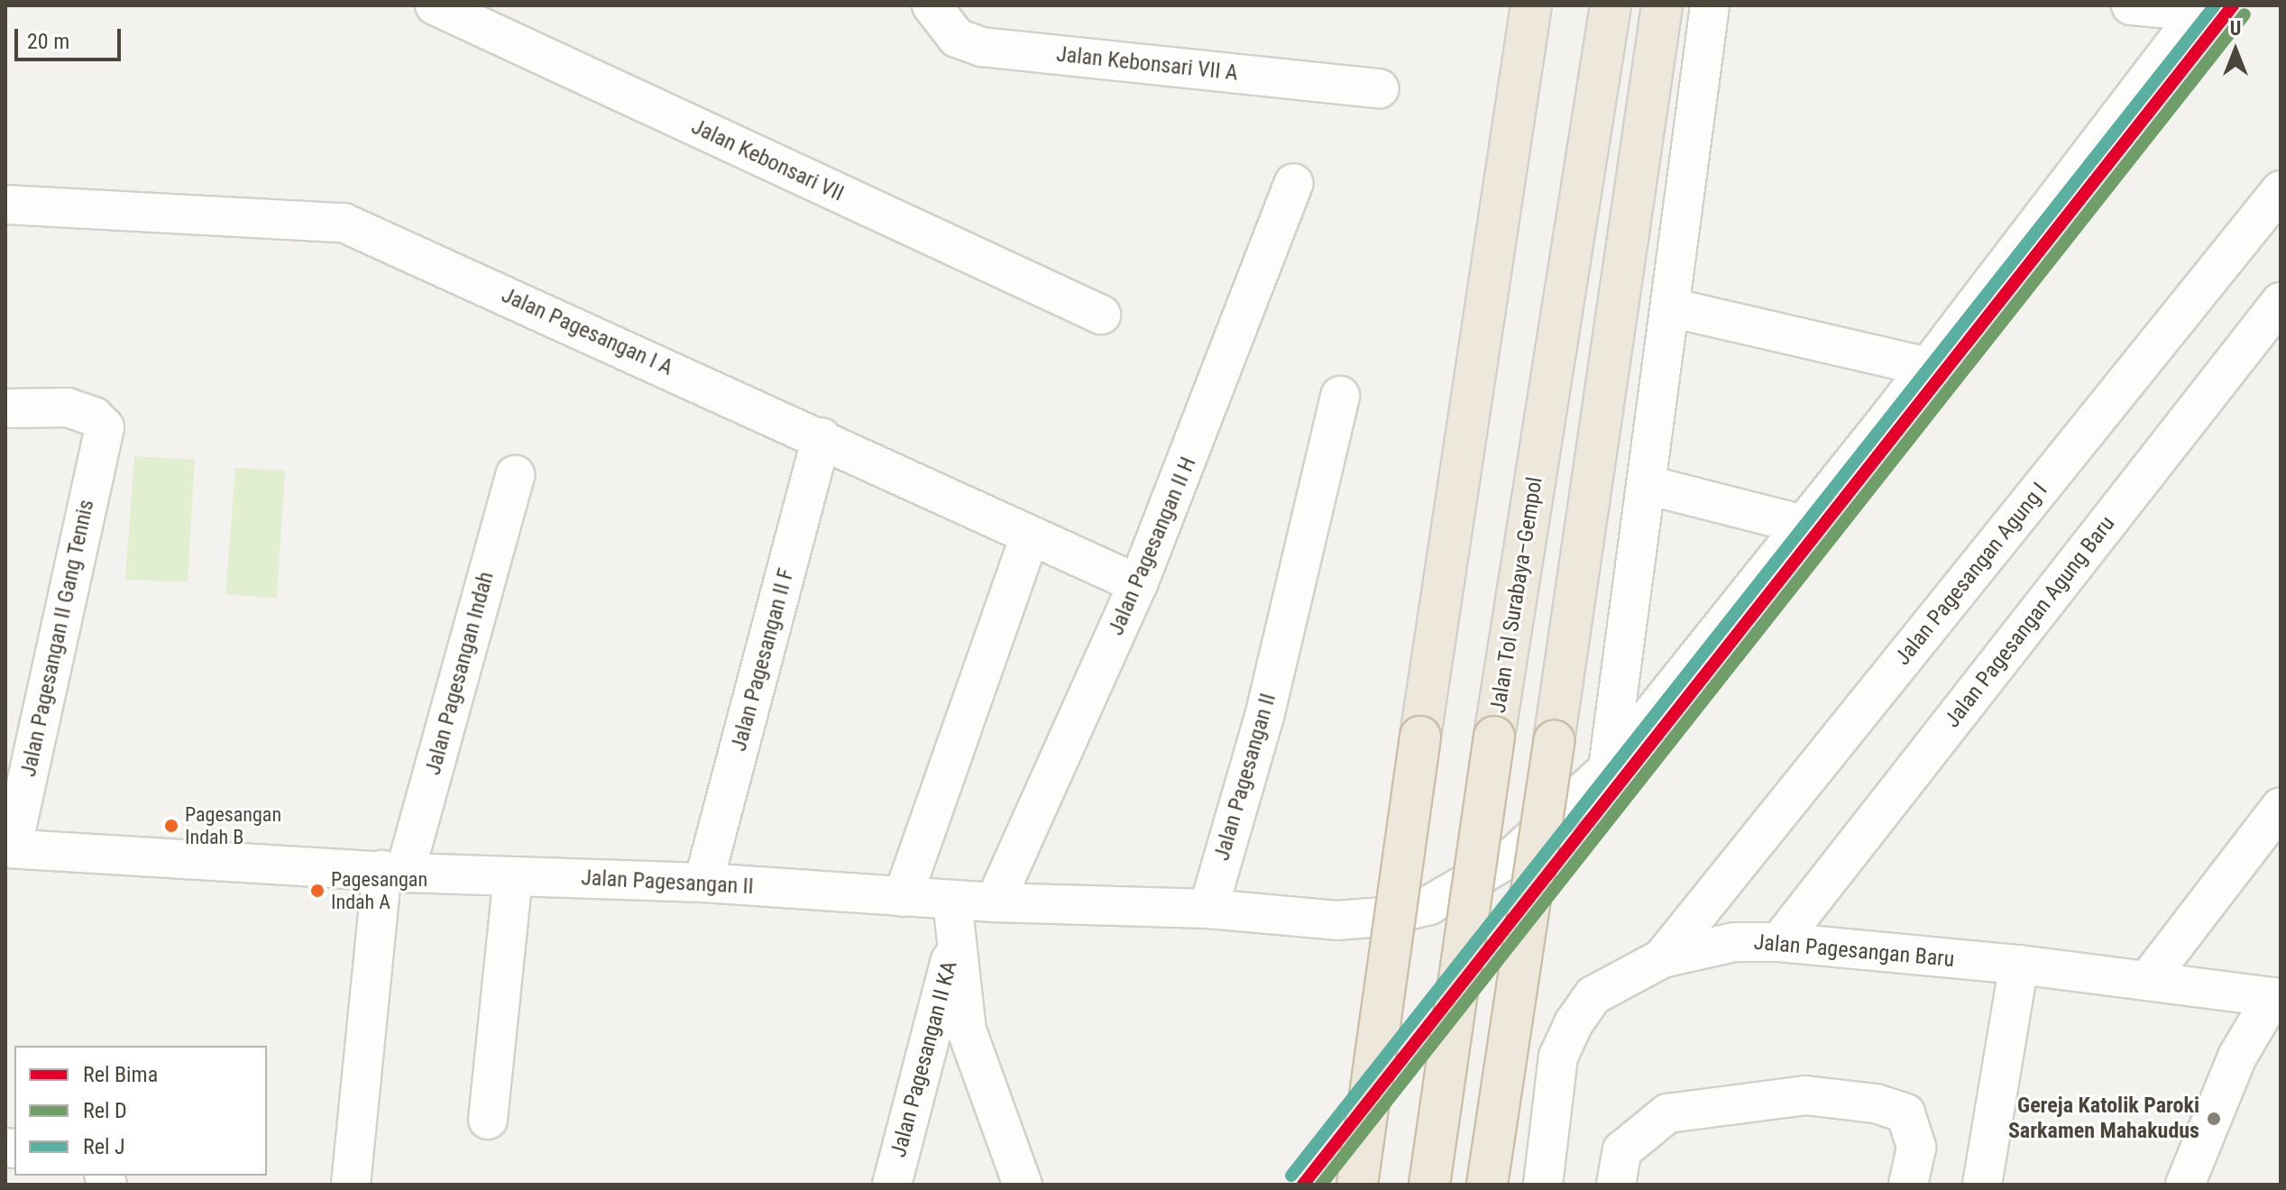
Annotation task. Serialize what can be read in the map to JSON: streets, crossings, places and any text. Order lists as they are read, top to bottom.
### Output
{
  "streets": {
    "highway": ["Jalan Tol Surabaya–Gempol"],
    "street": [
      "Jalan Kebonsari VII A",
      "Jalan Kebonsari VII",
      "Jalan Pagesangan I A",
      "Jalan Pagesangan II H",
      "Jalan Pagesangan Agung I",
      "Jalan Pagesangan Agung Baru",
      "Jalan Pagesangan II Gang Tennis",
      "Jalan Pagesangan II F",
      "Jalan Pagesangan Indah",
      "Jalan Pagesangan II",
      "Jalan Pagesangan Baru",
      "Jalan Pagesangan II KA"
    ]
  },
  "crossings": [
    ["Jalan Pagesangan I A", "Jalan Pagesangan II H"],
    ["Jalan Pagesangan I A", "Jalan Pagesangan II F"],
    ["Jalan Pagesangan II H", "Jalan Pagesangan II"],
    ["Jalan Pagesangan Agung I", "Jalan Pagesangan Baru"],
    ["Jalan Pagesangan Agung Baru", "Jalan Pagesangan Baru"],
    ["Jalan Pagesangan II Gang Tennis", "Jalan Pagesangan II"],
    ["Jalan Pagesangan II F", "Jalan Pagesangan II"],
    ["Jalan Pagesangan Indah", "Jalan Pagesangan II"],
    ["Jalan Pagesangan II", "Jalan Pagesangan II KA"]
  ],
  "places": ["Pagesangan Indah B", "Pagesangan Indah A", "Gereja Katolik Paroki Sarkamen Mahakudus"],
  "lines": ["rail line Bima", "rail line J", "rail line D"],
  "legend": ["Rel Bima", "Rel D", "Rel J"],
  "scale_bar": "20 m",
  "north": "top"
}
